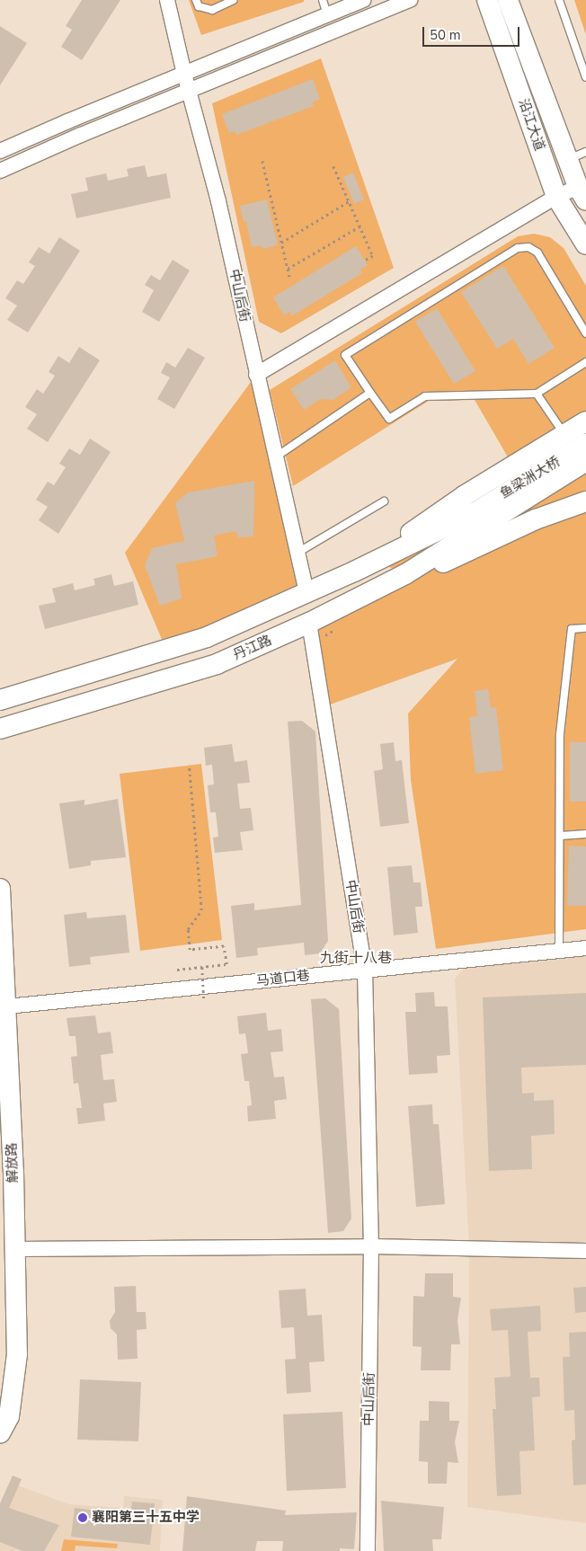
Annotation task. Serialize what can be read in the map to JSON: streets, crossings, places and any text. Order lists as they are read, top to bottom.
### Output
{
  "streets": {
    "main road": [
      "沿江大道",
      "鱼梁洲大桥",
      "丹江路",
      "解放路"
    ],
    "street": ["中山后街", "马道口巷"]
  },
  "crossings": [
    ["中山后街", "丹江路"],
    ["中山后街", "马道口巷"],
    ["鱼梁洲大桥", "丹江路"],
    ["马道口巷", "解放路"]
  ],
  "districts": ["九街十八巷"],
  "places": ["襄阳第三十五中学"],
  "scale_bar": "50 m"
}
